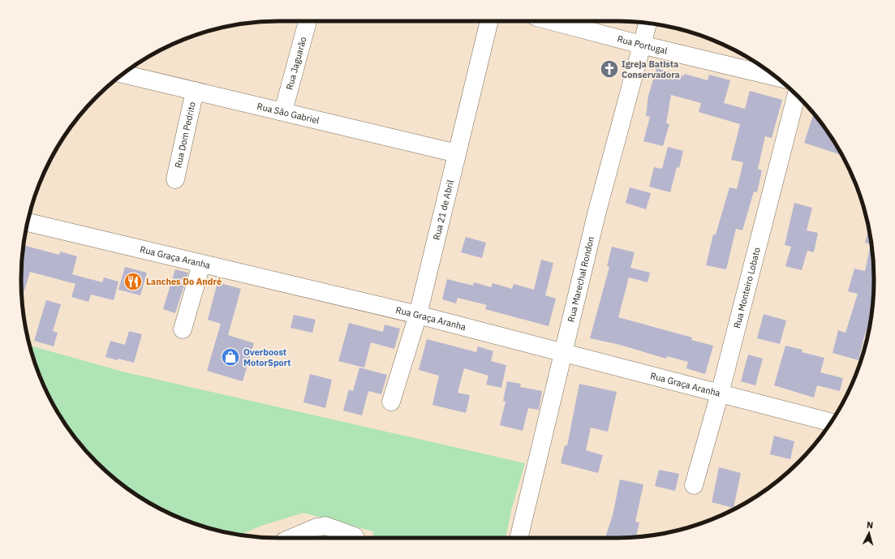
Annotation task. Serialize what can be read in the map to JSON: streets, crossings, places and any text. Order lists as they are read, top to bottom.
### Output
{
  "streets": {
    "street": [
      "Rua Portugal",
      "Rua Jaguarão",
      "Rua São Gabriel",
      "Rua Dom Pedrito",
      "Rua 21 de Abril",
      "Rua Graça Aranha",
      "Rua Marechal Rondon",
      "Rua Monteiro Lobato"
    ]
  },
  "crossings": [
    ["Rua Portugal", "Rua Marechal Rondon"],
    ["Rua Jaguarão", "Rua São Gabriel"],
    ["Rua São Gabriel", "Rua Dom Pedrito"],
    ["Rua São Gabriel", "Rua 21 de Abril"],
    ["Rua 21 de Abril", "Rua Graça Aranha"],
    ["Rua Graça Aranha", "Rua Marechal Rondon"],
    ["Rua Graça Aranha", "Rua Monteiro Lobato"]
  ],
  "places": {
    "church": ["Igreja Batista Conservadora"],
    "restaurant": ["Lanches Do André"],
    "shop": ["Overboost MotorSport"]
  },
  "north": "top"
}
